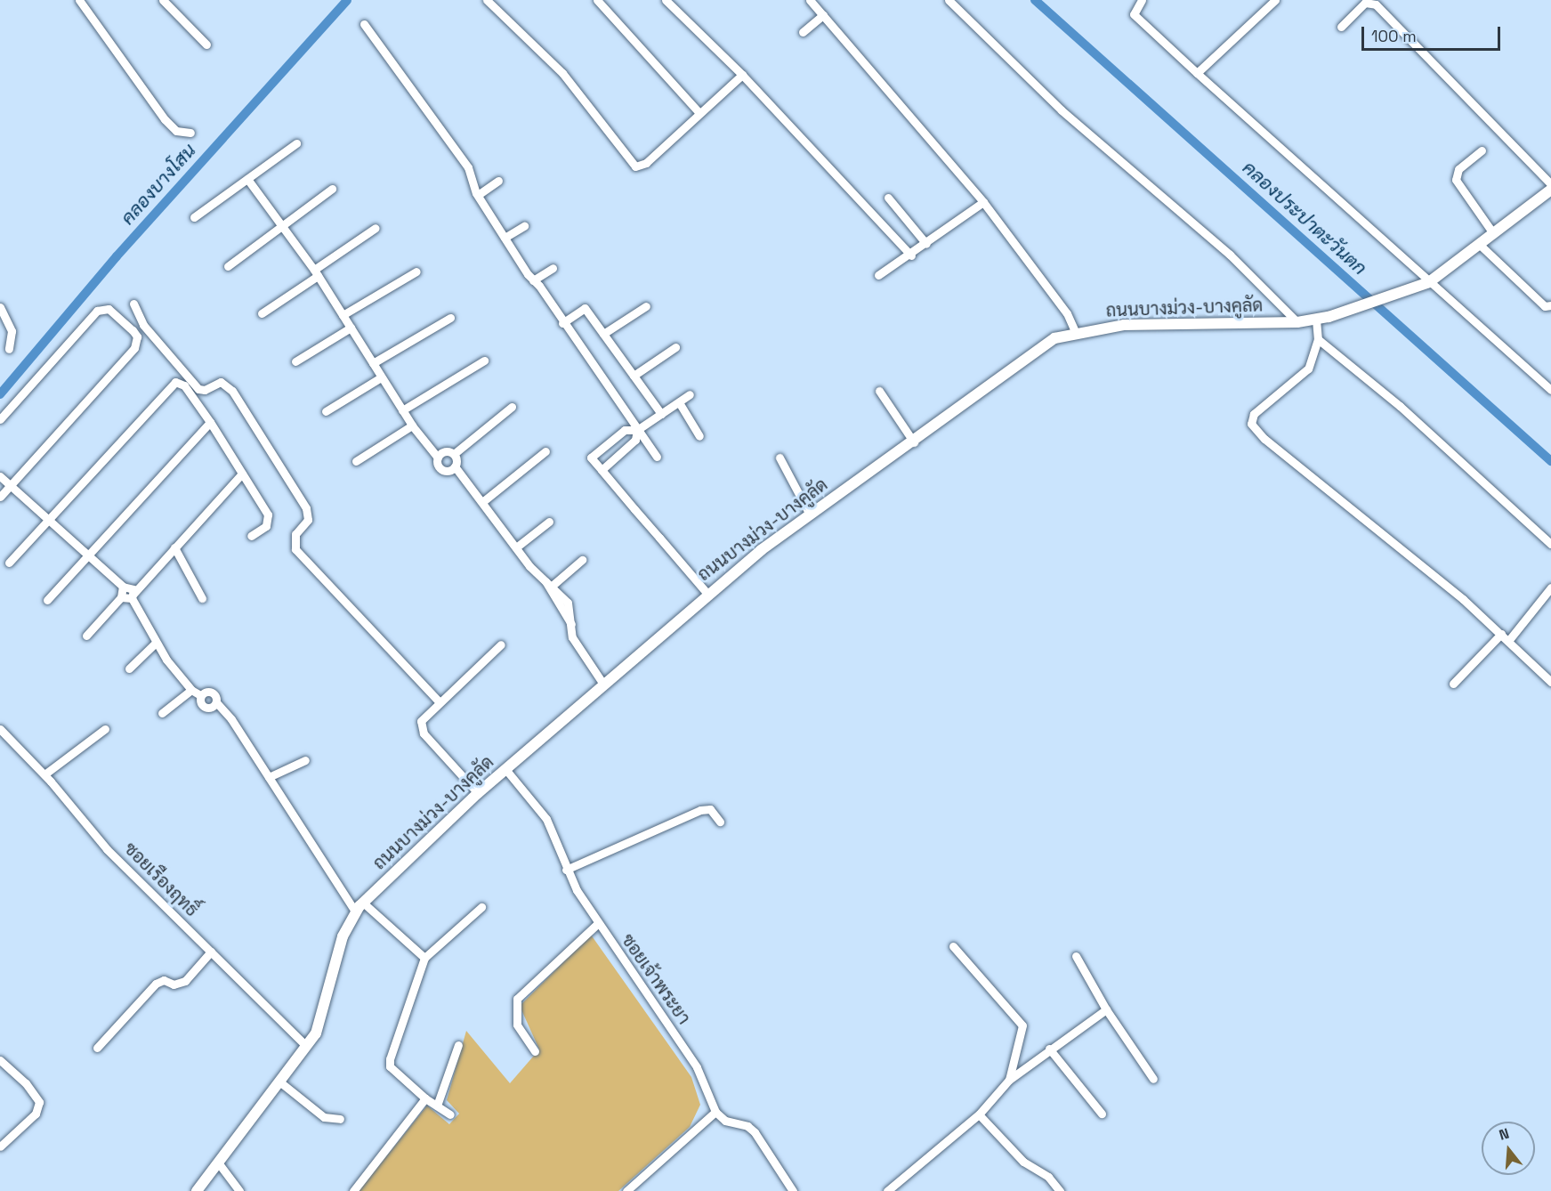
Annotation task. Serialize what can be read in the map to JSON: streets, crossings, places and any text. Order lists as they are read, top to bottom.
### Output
{
  "streets": {
    "street": ["ถนนบางม่วง-บางคูลัด", "ซอยเรืองฤทธิ์", "ซอยเจ้าพระยา"]
  },
  "crossings": [
    ["ถนนบางม่วง-บางคูลัด", "ซอยเรืองฤทธิ์"],
    ["ถนนบางม่วง-บางคูลัด", "ซอยเจ้าพระยา"]
  ],
  "water": ["คลองบางโสน", "คลองประปาตะวันตก"],
  "scale_bar": "100 m",
  "north": "top"
}
